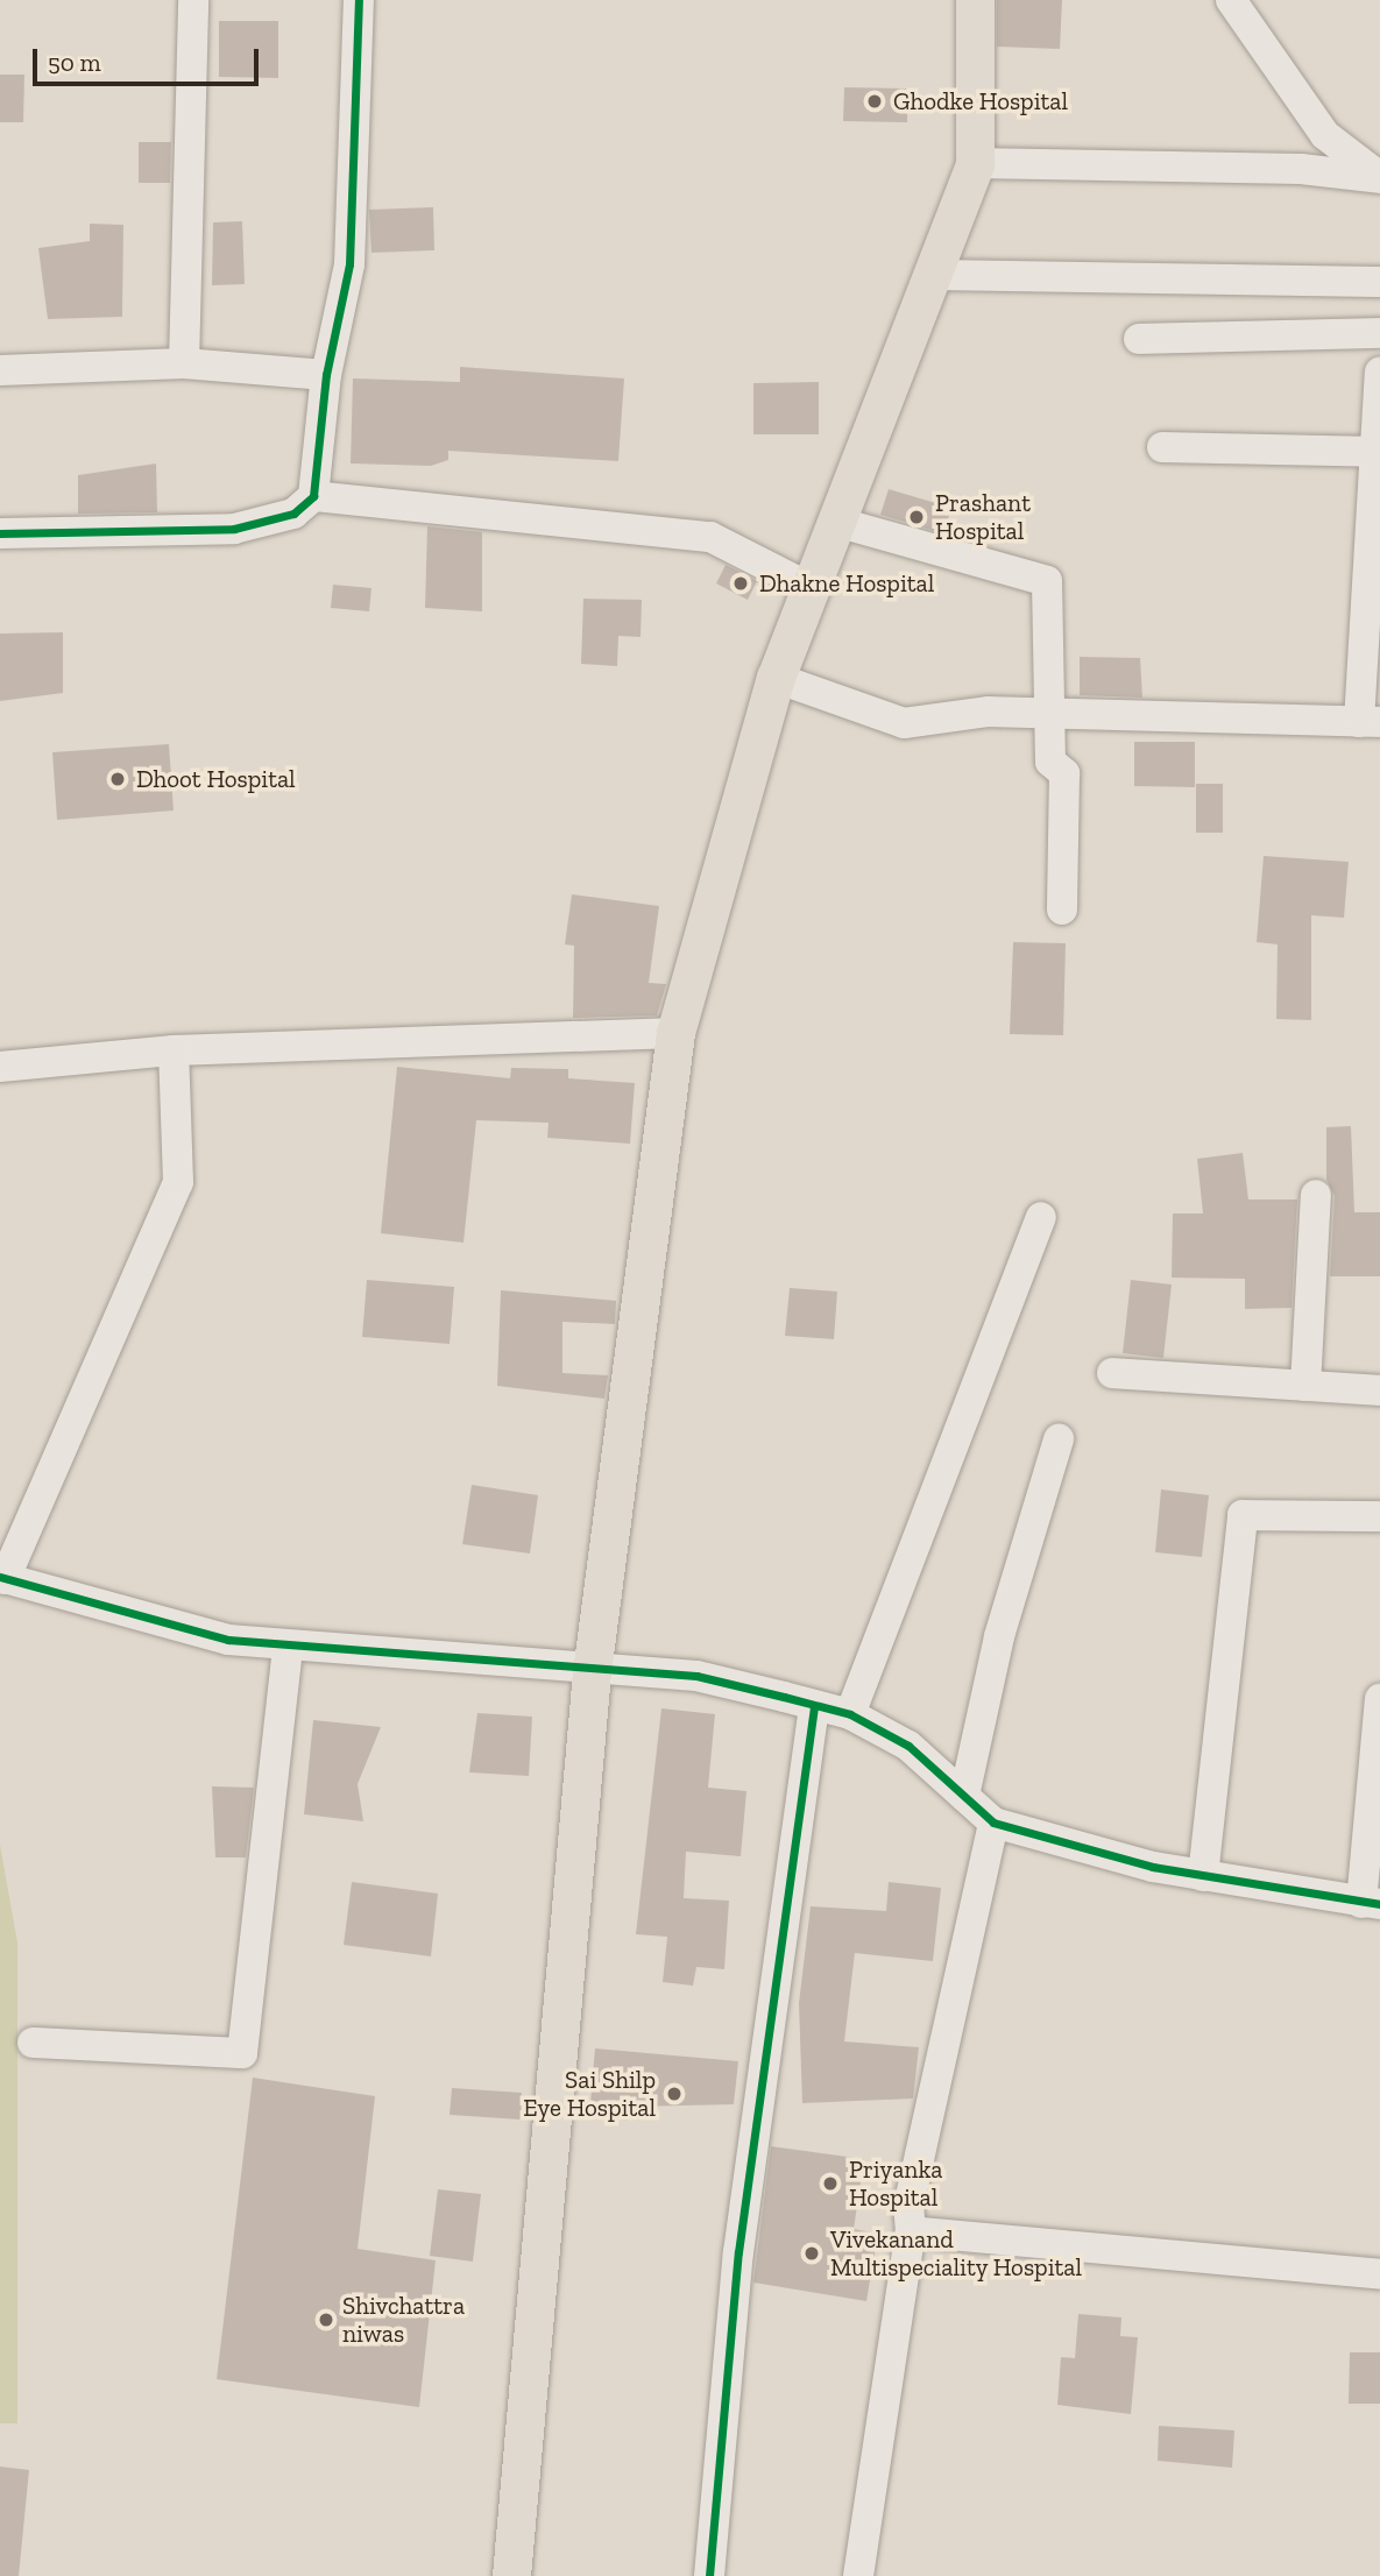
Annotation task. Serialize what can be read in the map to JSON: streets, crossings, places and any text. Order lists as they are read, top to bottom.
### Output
{
  "places": [
    "Ghodke Hospital",
    "Prashant Hospital",
    "Dhakne Hospital",
    "Dhoot Hospital",
    "Sai Shilp Eye Hospital",
    "Priyanka Hospital",
    "Vivekanand Multispeciality Hospital",
    "Shivchattra niwas"
  ],
  "scale_bar": "50 m"
}
